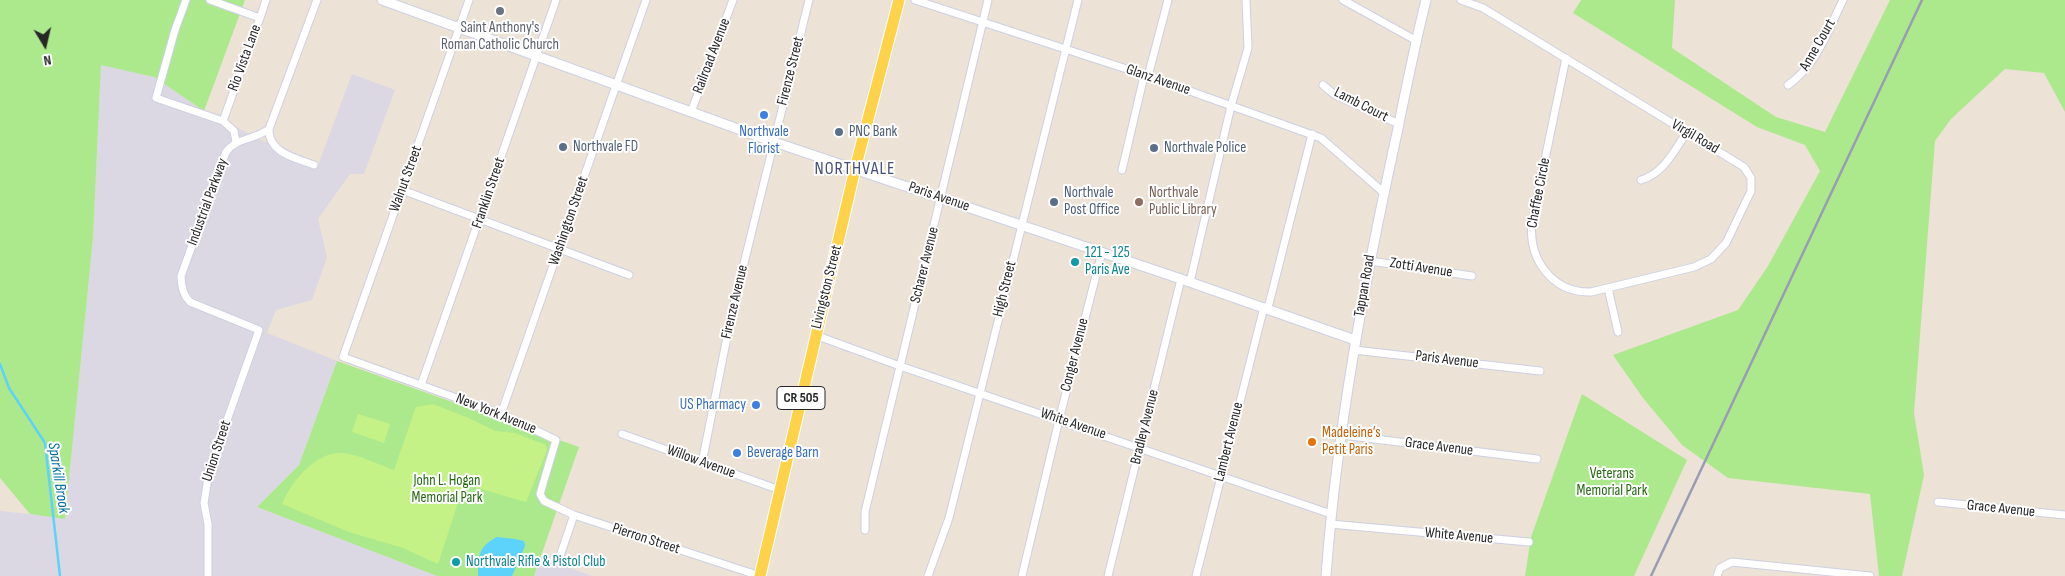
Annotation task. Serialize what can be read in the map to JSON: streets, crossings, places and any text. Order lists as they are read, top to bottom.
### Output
{
  "streets": {
    "main road": ["Livingston Street", "CR 505"],
    "street": [
      "Anne Court",
      "Railroad Avenue",
      "Rio Vista Lane",
      "Firenze Street",
      "Glanz Avenue",
      "Lamb Court",
      "Virgil Road",
      "Walnut Street",
      "Franklin Street",
      "Chaffee Circle",
      "Paris Avenue",
      "Industrial Parkway",
      "Washington Street",
      "Scharer Avenue",
      "Zotti Avenue",
      "Tappan Road",
      "High Street",
      "Firenze Avenue",
      "Conger Avenue",
      "New York Avenue",
      "White Avenue",
      "Bradley Avenue",
      "Lambert Avenue",
      "Grace Avenue",
      "Union Street",
      "Willow Avenue",
      "Pierron Street"
    ]
  },
  "crossings": [
    ["Railroad Avenue", "Paris Avenue"],
    ["Firenze Street", "Paris Avenue"],
    ["Firenze Street", "Firenze Avenue"],
    ["Glanz Avenue", "Scharer Avenue"],
    ["Glanz Avenue", "Tappan Road"],
    ["Glanz Avenue", "High Street"],
    ["Glanz Avenue", "Bradley Avenue"],
    ["Glanz Avenue", "Lambert Avenue"],
    ["Lamb Court", "Tappan Road"],
    ["Virgil Road", "Chaffee Circle"],
    ["Walnut Street", "Paris Avenue"],
    ["Walnut Street", "New York Avenue"],
    ["Franklin Street", "Paris Avenue"],
    ["Franklin Street", "New York Avenue"],
    ["Paris Avenue", "Washington Street"],
    ["Paris Avenue", "Scharer Avenue"],
    ["Paris Avenue", "Tappan Road"],
    ["Paris Avenue", "Livingston Street"],
    ["Paris Avenue", "High Street"],
    ["Paris Avenue", "Firenze Avenue"],
    ["Paris Avenue", "Conger Avenue"],
    ["Paris Avenue", "Bradley Avenue"],
    ["Paris Avenue", "Lambert Avenue"],
    ["Industrial Parkway", "Union Street"],
    ["Washington Street", "New York Avenue"],
    ["Scharer Avenue", "White Avenue"],
    ["Zotti Avenue", "Tappan Road"],
    ["Tappan Road", "White Avenue"],
    ["Tappan Road", "Grace Avenue"],
    ["Livingston Street", "White Avenue"],
    ["Livingston Street", "Willow Avenue"],
    ["Livingston Street", "Pierron Street"],
    ["High Street", "White Avenue"],
    ["Firenze Avenue", "Willow Avenue"],
    ["Conger Avenue", "White Avenue"],
    ["New York Avenue", "Pierron Street"],
    ["White Avenue", "Bradley Avenue"],
    ["White Avenue", "Lambert Avenue"]
  ],
  "districts": ["NORTHVALE"],
  "water": ["Sparkill Brook"],
  "parks": ["Veterans Memorial Park", "John L. Hogan Memorial Park"],
  "places": [
    "Saint Anthony's Roman Catholic Church",
    "Northvale Florist",
    "PNC Bank",
    "Northvale FD",
    "Northvale Police",
    "Northvale Post Office",
    "Northvale Public Library",
    "121 - 125 Paris Ave",
    "US Pharmacy",
    "Madeleine’s Petit Paris",
    "Beverage Barn",
    "Northvale Rifle & Pistol Club"
  ],
  "north": "bottom"
}
